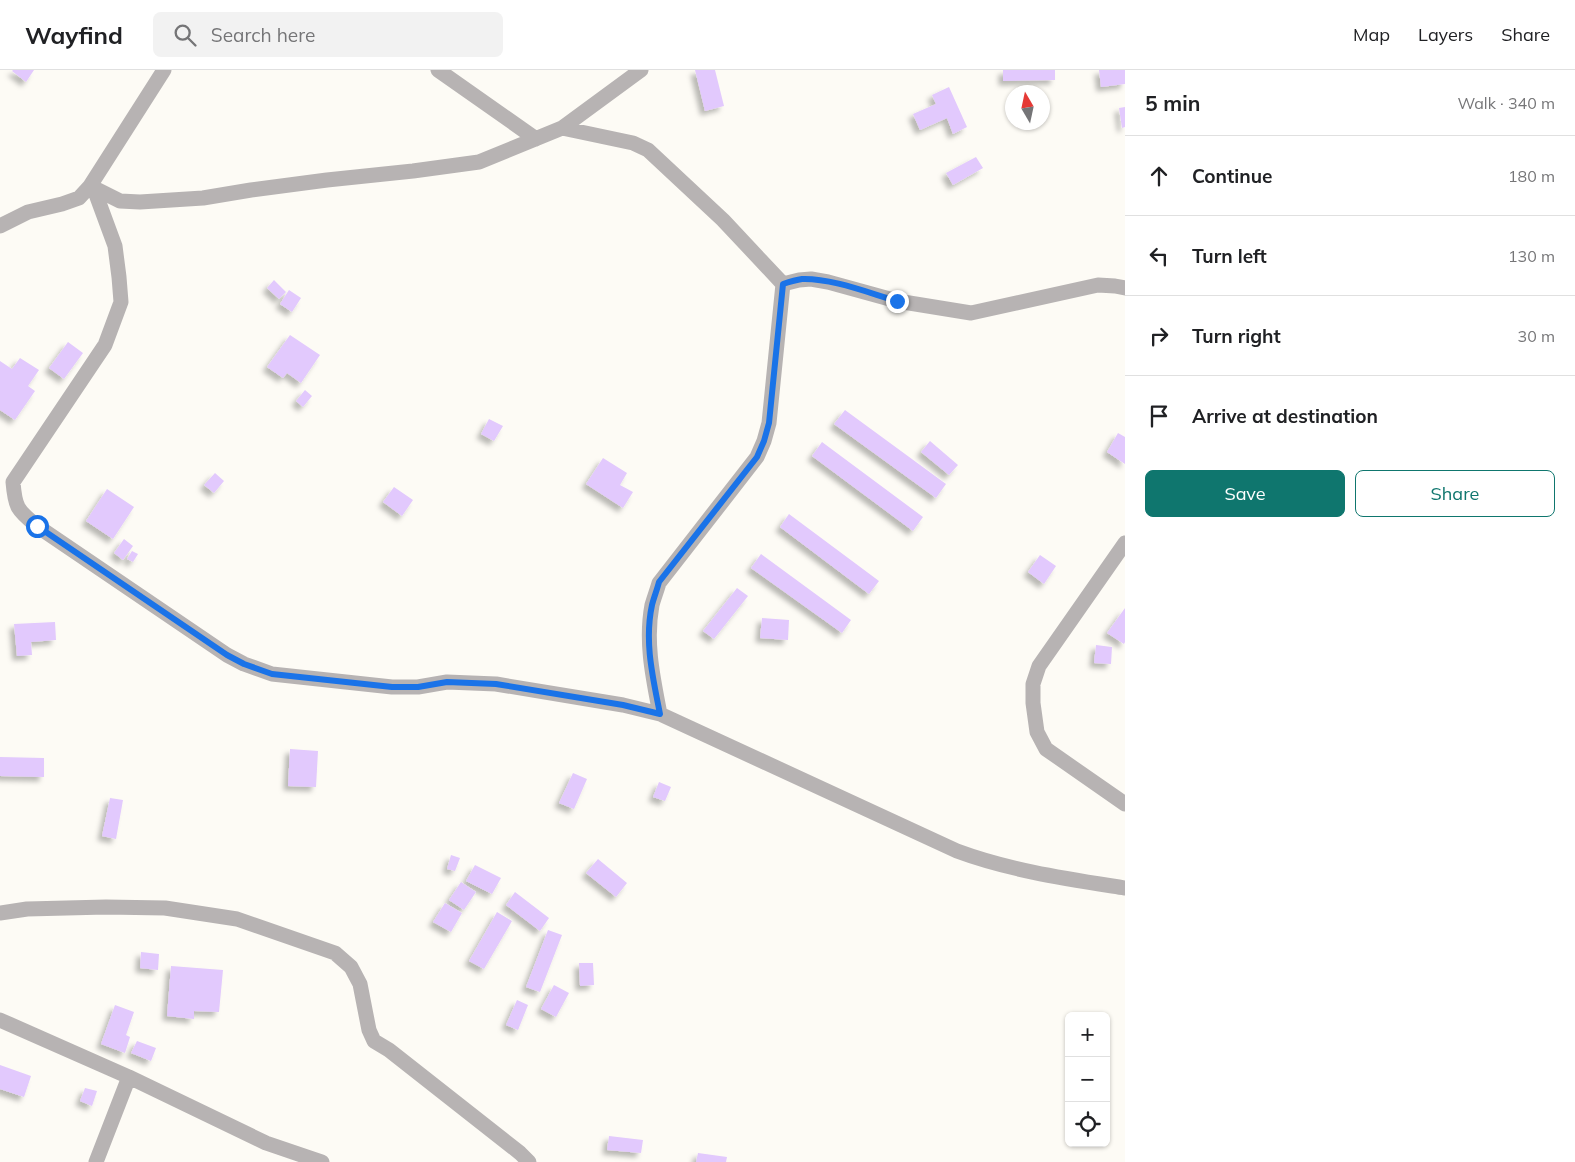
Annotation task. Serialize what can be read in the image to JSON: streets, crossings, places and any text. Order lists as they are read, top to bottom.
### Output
{
  "north": "top",
  "page": {
    "header": "Wayfind",
    "search": "Search here",
    "nav": ["Map", "Layers", "Share"],
    "heading": ["5 min", "Walk · 340 m"],
    "list": [
      ["Continue", "180 m"],
      ["Turn left", "130 m"],
      ["Turn right", "30 m"],
      "Arrive at destination"
    ],
    "buttons": ["Save", "Share"],
    "map_buttons": ["+", "−"]
  }
}
